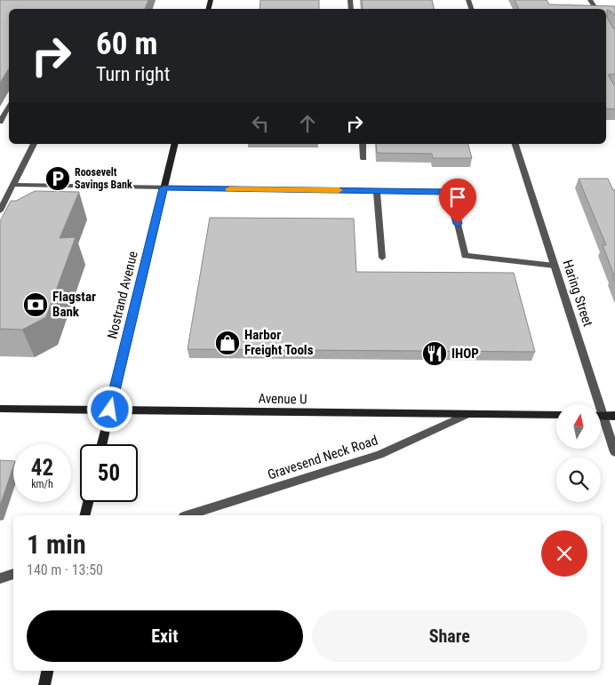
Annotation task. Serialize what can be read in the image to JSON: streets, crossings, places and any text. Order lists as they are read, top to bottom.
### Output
{
  "streets": {
    "main road": ["Nostrand Avenue", "Avenue U"],
    "street": ["Haring Street", "Gravesend Neck Road"]
  },
  "crossings": [
    ["Nostrand Avenue", "Avenue U"],
    ["Avenue U", "Gravesend Neck Road"]
  ],
  "places": {
    "parking": ["Roosevelt Savings Bank"],
    "bank": ["Flagstar Bank"],
    "shop": ["Harbor Freight Tools"],
    "restaurant": ["IHOP"]
  },
  "north": "top",
  "page": {
    "turn": ["60 m", "Turn right"],
    "speed": "42 km/h",
    "limit": "50",
    "heading": ["1 min", "140 m · 13:50"],
    "buttons": ["Exit", "Share"]
  }
}
